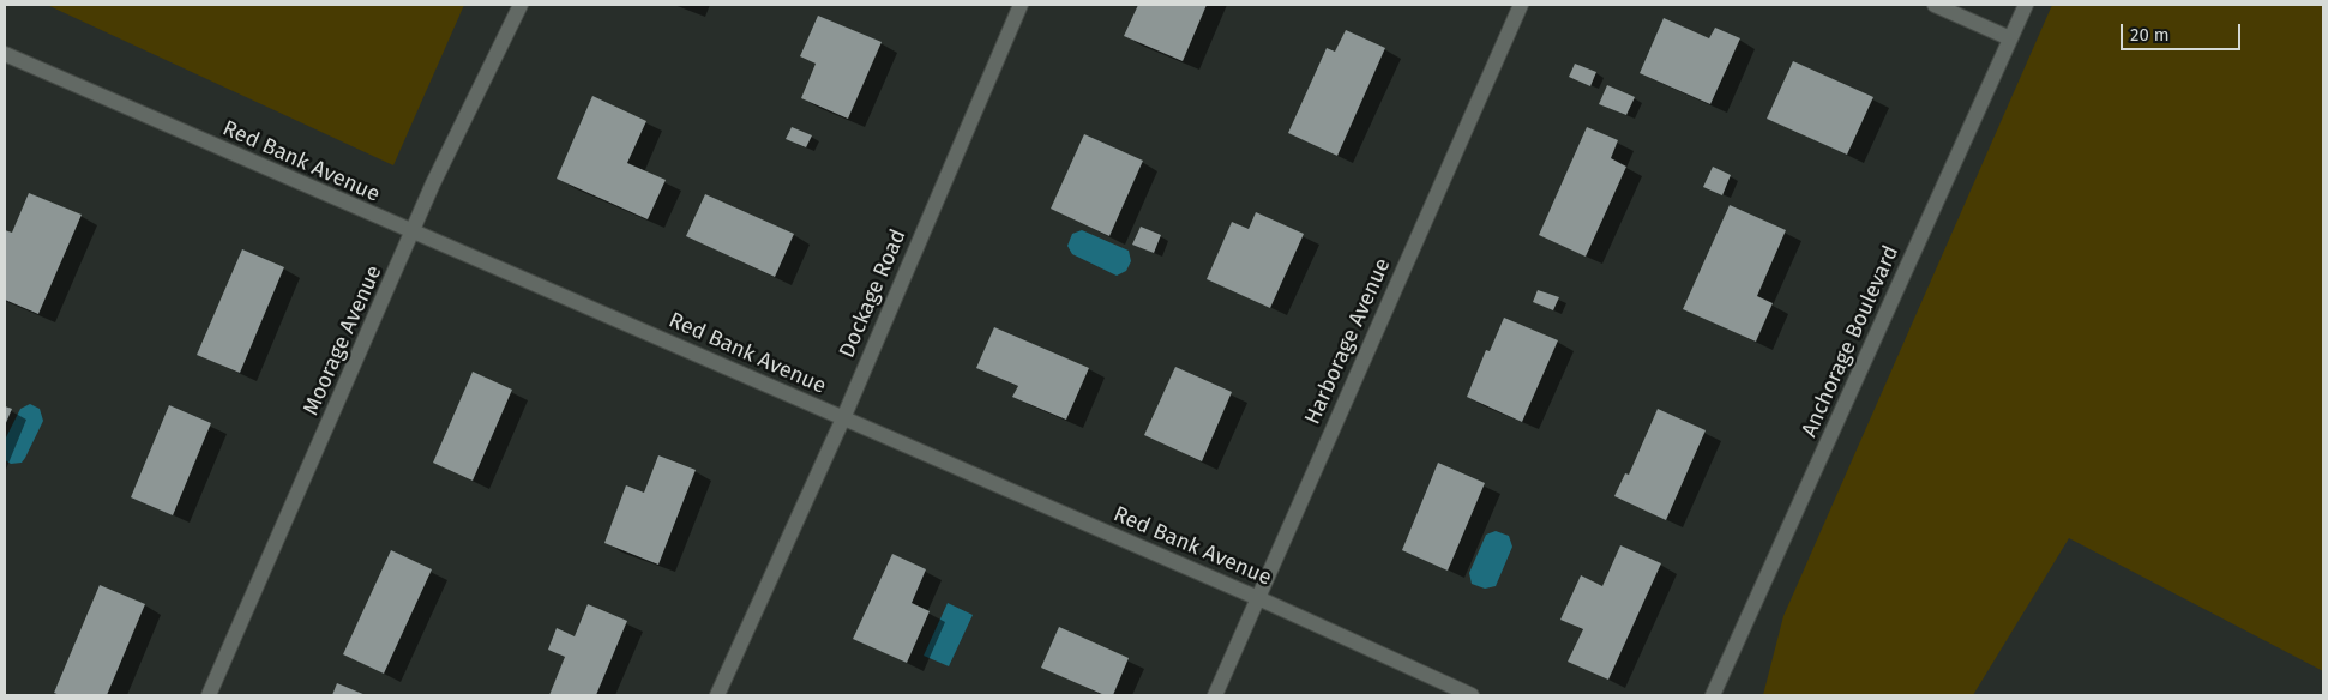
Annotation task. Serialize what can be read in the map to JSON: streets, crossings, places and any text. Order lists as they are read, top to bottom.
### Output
{
  "streets": {
    "street": [
      "Red Bank Avenue",
      "Dockage Road",
      "Moorage Avenue",
      "Harborage Avenue",
      "Anchorage Boulevard"
    ]
  },
  "crossings": [
    ["Red Bank Avenue", "Dockage Road"],
    ["Red Bank Avenue", "Moorage Avenue"],
    ["Red Bank Avenue", "Harborage Avenue"]
  ],
  "scale_bar": "20 m"
}
